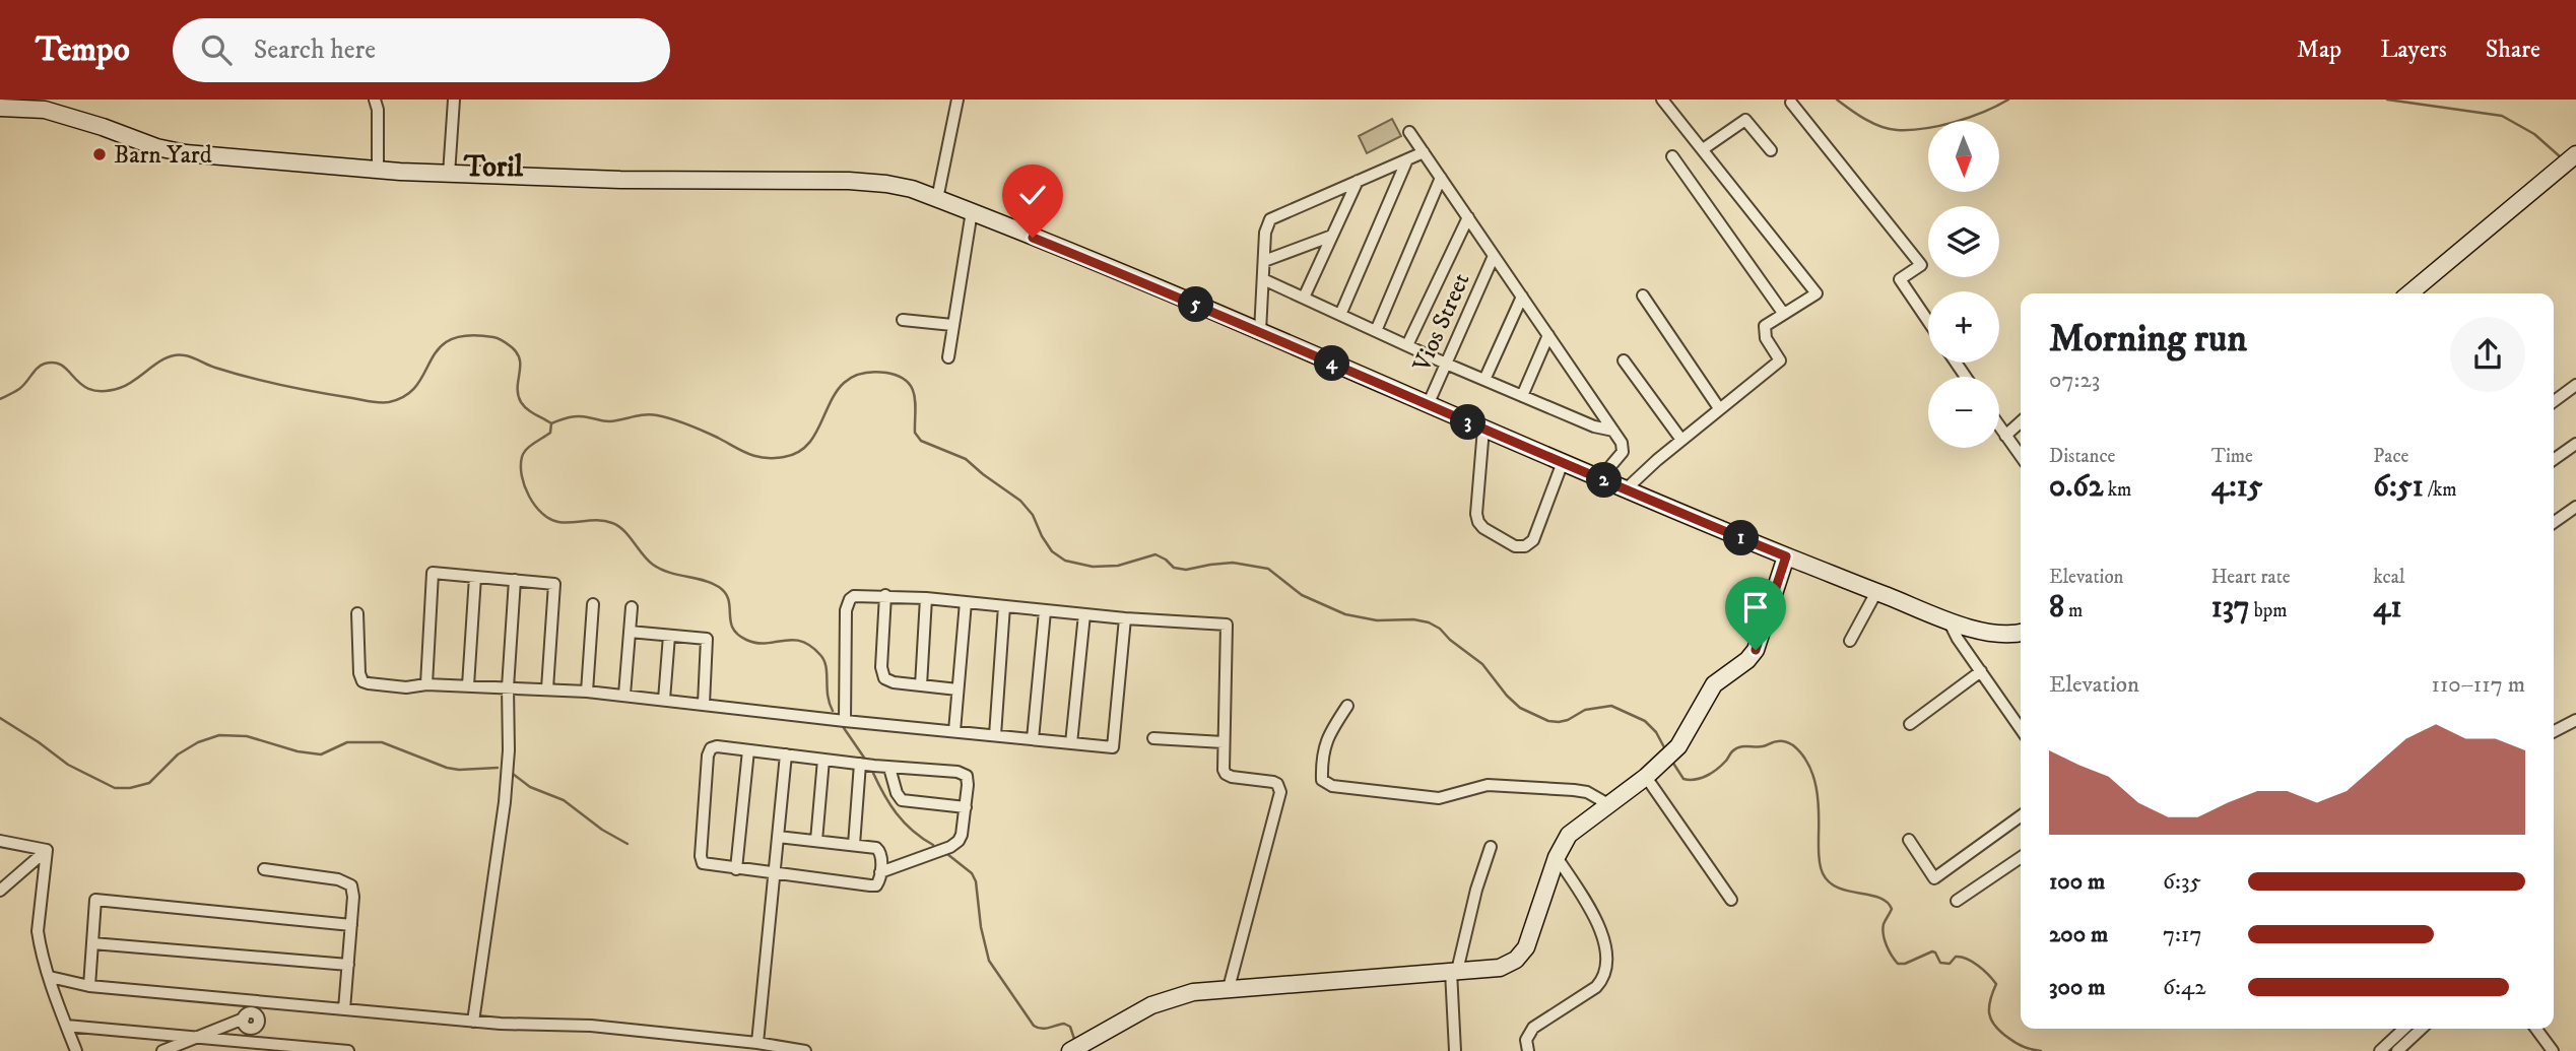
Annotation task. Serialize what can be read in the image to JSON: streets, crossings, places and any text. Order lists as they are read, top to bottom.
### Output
{
  "streets": {
    "street": ["Vios Street"]
  },
  "districts": ["Toril"],
  "places": ["Barn Yard"],
  "north": "bottom",
  "page": {
    "header": "Tempo",
    "search": "Search here",
    "nav": ["Map", "Layers", "Share"],
    "map_buttons": ["+", "−"],
    "pins": [
      "5",
      "4",
      "3",
      "2",
      "1"
    ],
    "heading": ["Morning run", "07:23"],
    "stats": [
      ["Distance", "0.62 km"],
      ["Time", "4:15"],
      ["Pace", "6:51 /km"],
      ["Elevation", "8 m"],
      ["Heart rate", "137 bpm"],
      ["kcal", "41"]
    ],
    "chart": ["Elevation", "110–117 m"],
    "list": [
      {
        "name": "100 m",
        "note": "6:35"
      },
      {
        "name": "200 m",
        "note": "7:17"
      },
      {
        "name": "300 m",
        "note": "6:42"
      }
    ]
  }
}
